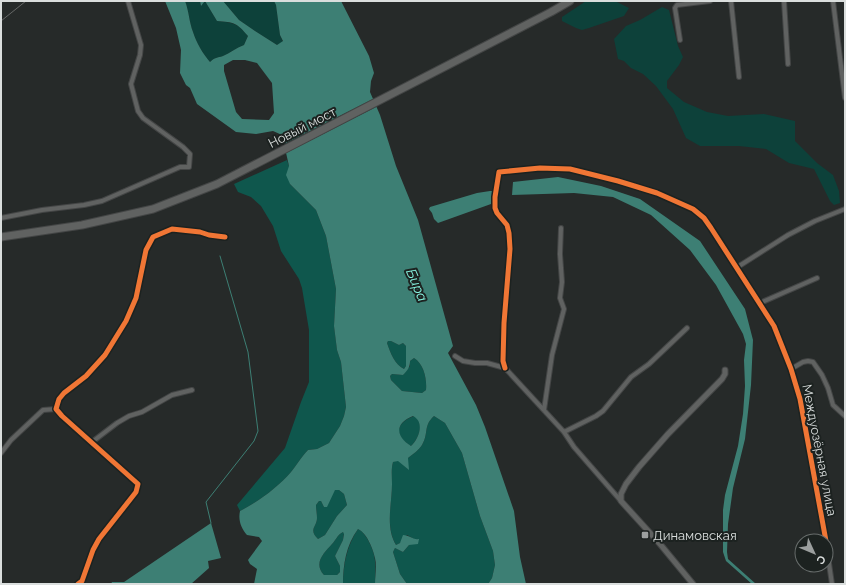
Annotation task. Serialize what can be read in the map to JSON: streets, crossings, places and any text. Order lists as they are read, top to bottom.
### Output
{
  "streets": {
    "main road": ["Новый мост"],
    "street": ["Междуозёрная улица"]
  },
  "water": ["Бира"],
  "places": {
    "transit": ["Динамовская"]
  },
  "north": "bottom right"
}
